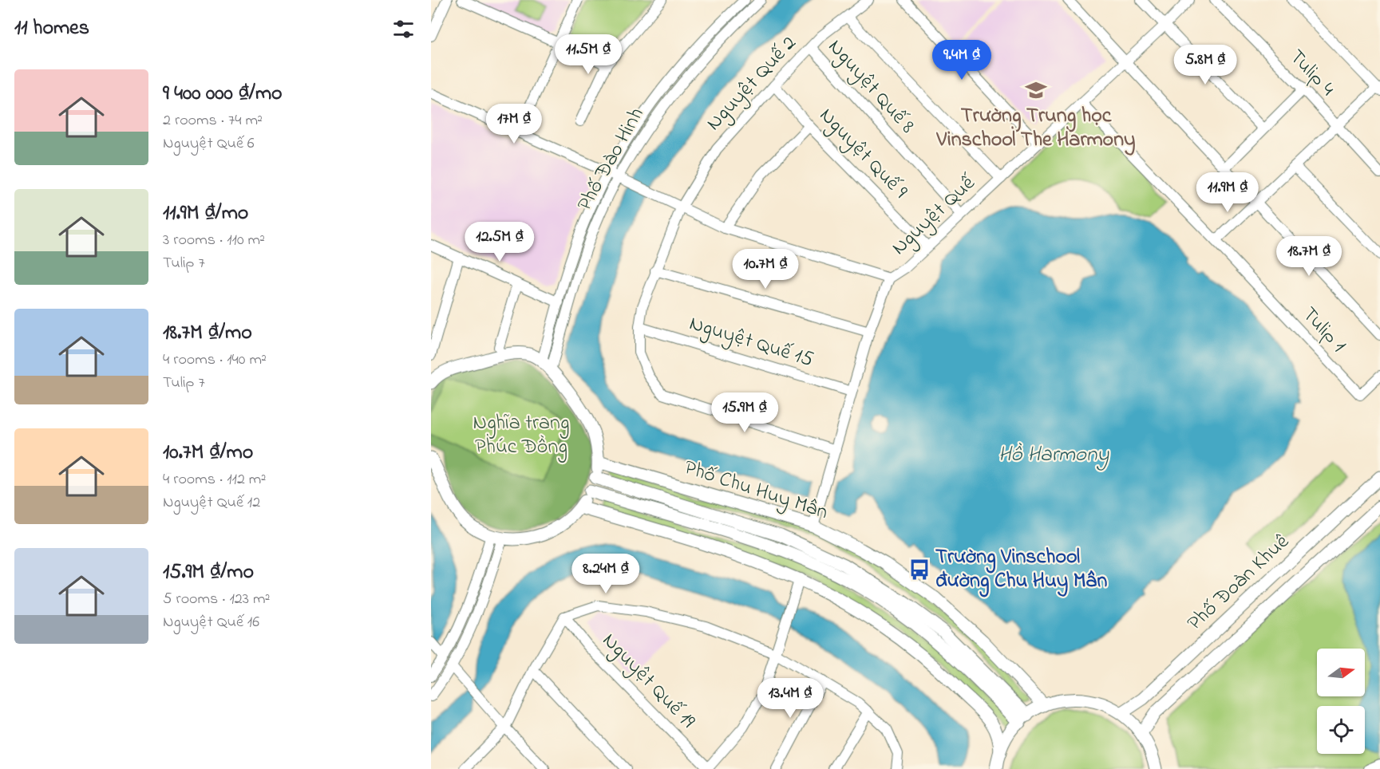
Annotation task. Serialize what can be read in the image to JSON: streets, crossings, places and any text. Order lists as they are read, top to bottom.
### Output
{
  "streets": {
    "main road": ["Phố Chu Huy Mân", "Phố Đoàn Khuê"],
    "street": [
      "Tulip 4",
      "Nguyệt Quế 2",
      "Nguyệt Quế 8",
      "Nguyệt Quế 9",
      "Phố Đào Hinh",
      "Nguyệt Quế",
      "Tulip 1",
      "Nguyệt Quế 15",
      "Nguyệt Quế 19"
    ]
  },
  "crossings": [
    ["Nguyệt Quế 2", "Nguyệt Quế 8"],
    ["Nguyệt Quế 2", "Nguyệt Quế 9"],
    ["Nguyệt Quế 2", "Nguyệt Quế"],
    ["Nguyệt Quế 2", "Nguyệt Quế 15"],
    ["Nguyệt Quế 8", "Nguyệt Quế"],
    ["Nguyệt Quế 9", "Nguyệt Quế"],
    ["Nguyệt Quế", "Tulip 1"],
    ["Nguyệt Quế", "Nguyệt Quế 15"],
    ["Nguyệt Quế", "Phố Chu Huy Mân"]
  ],
  "water": ["Hồ Harmony"],
  "parks": ["Nghĩa trang Phúc Đồng"],
  "places": {
    "school or university": ["Trường Trung học Vinschool The Harmony"],
    "bus stop": ["Trường Vinschool đường Chu Huy Mân"]
  },
  "north": "right",
  "page": {
    "heading": "11 homes",
    "price": [
      "11.5M ₫",
      "9.4M ₫",
      "5.8M ₫",
      "17M ₫",
      "11.9M ₫",
      "12.5M ₫",
      "18.7M ₫",
      "10.7M ₫",
      "15.9M ₫",
      "8.24M ₫",
      "13.4M ₫"
    ],
    "list": [
      {
        "name": "9 400 000 ₫/mo",
        "note": "2 rooms · 74 m² · Nguyệt Quế 6"
      },
      {
        "name": "11.9M ₫/mo",
        "note": "3 rooms · 110 m² · Tulip 7"
      },
      {
        "name": "18.7M ₫/mo",
        "note": "4 rooms · 140 m² · Tulip 7"
      },
      {
        "name": "10.7M ₫/mo",
        "note": "4 rooms · 112 m² · Nguyệt Quế 12"
      },
      {
        "name": "15.9M ₫/mo",
        "note": "5 rooms · 123 m² · Nguyệt Quế 16"
      }
    ]
  }
}
